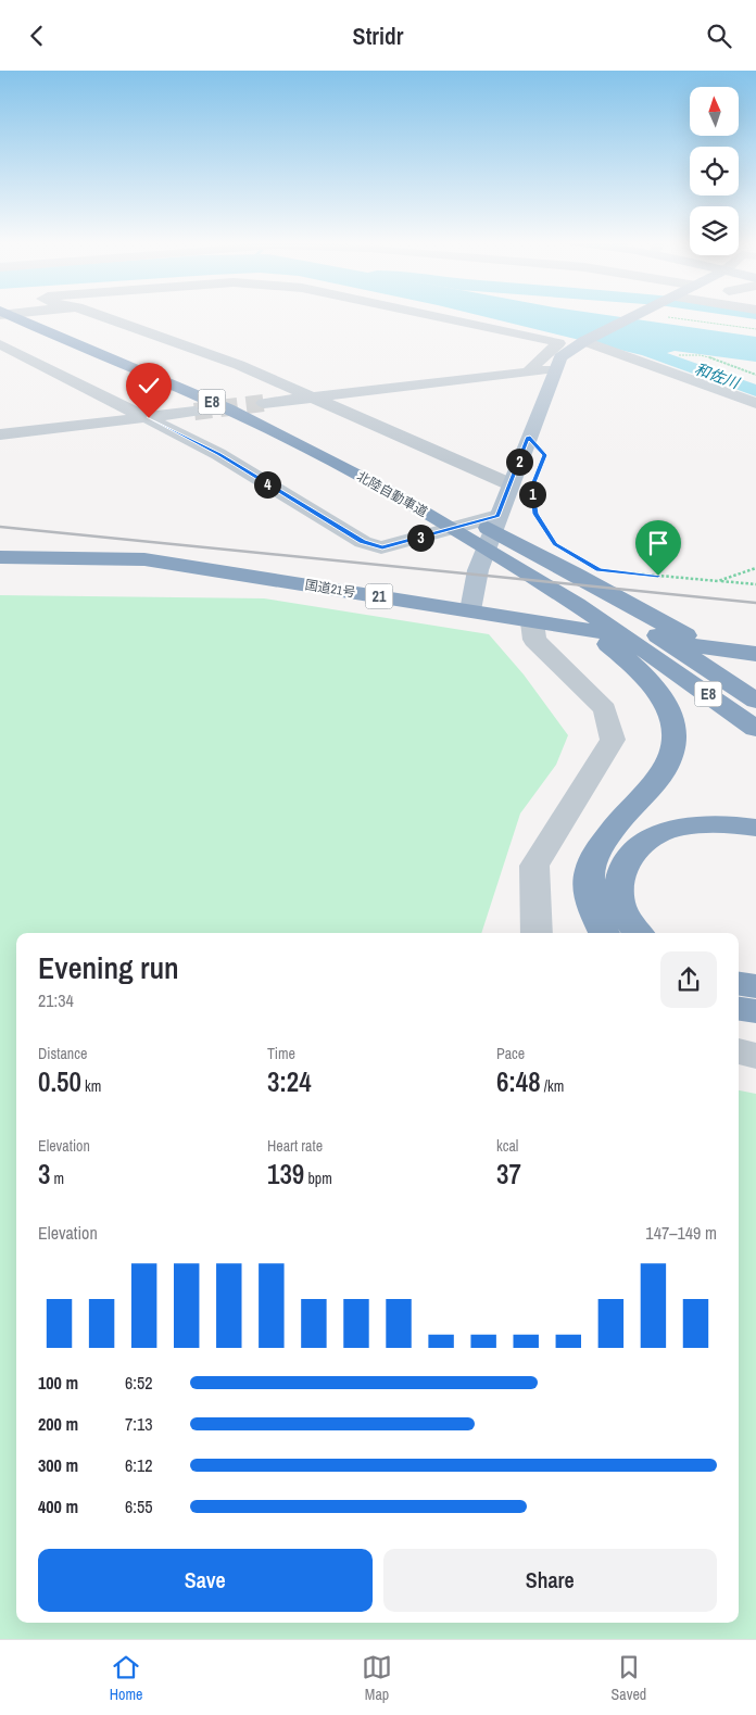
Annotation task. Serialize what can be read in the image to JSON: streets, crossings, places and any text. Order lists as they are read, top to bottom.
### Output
{
  "streets": {
    "highway": [
      "E8",
      "北陸自動車道",
      "国道21号",
      "21"
    ]
  },
  "crossings": [
    ["E8", "北陸自動車道"]
  ],
  "water": ["和佐川"],
  "north": "top",
  "page": {
    "header": "Stridr",
    "pins": [
      "2",
      "4",
      "1",
      "3"
    ],
    "heading": ["Evening run", "21:34"],
    "stats": [
      ["Distance", "0.50 km"],
      ["Time", "3:24"],
      ["Pace", "6:48 /km"],
      ["Elevation", "3 m"],
      ["Heart rate", "139 bpm"],
      ["kcal", "37"]
    ],
    "chart": ["Elevation", "147–149 m"],
    "list": [
      {
        "name": "100 m",
        "note": "6:52"
      },
      {
        "name": "200 m",
        "note": "7:13"
      },
      {
        "name": "300 m",
        "note": "6:12"
      },
      {
        "name": "400 m",
        "note": "6:55"
      }
    ],
    "buttons": ["Save", "Share"],
    "tabs": ["Home", "Map", "Saved"]
  }
}
